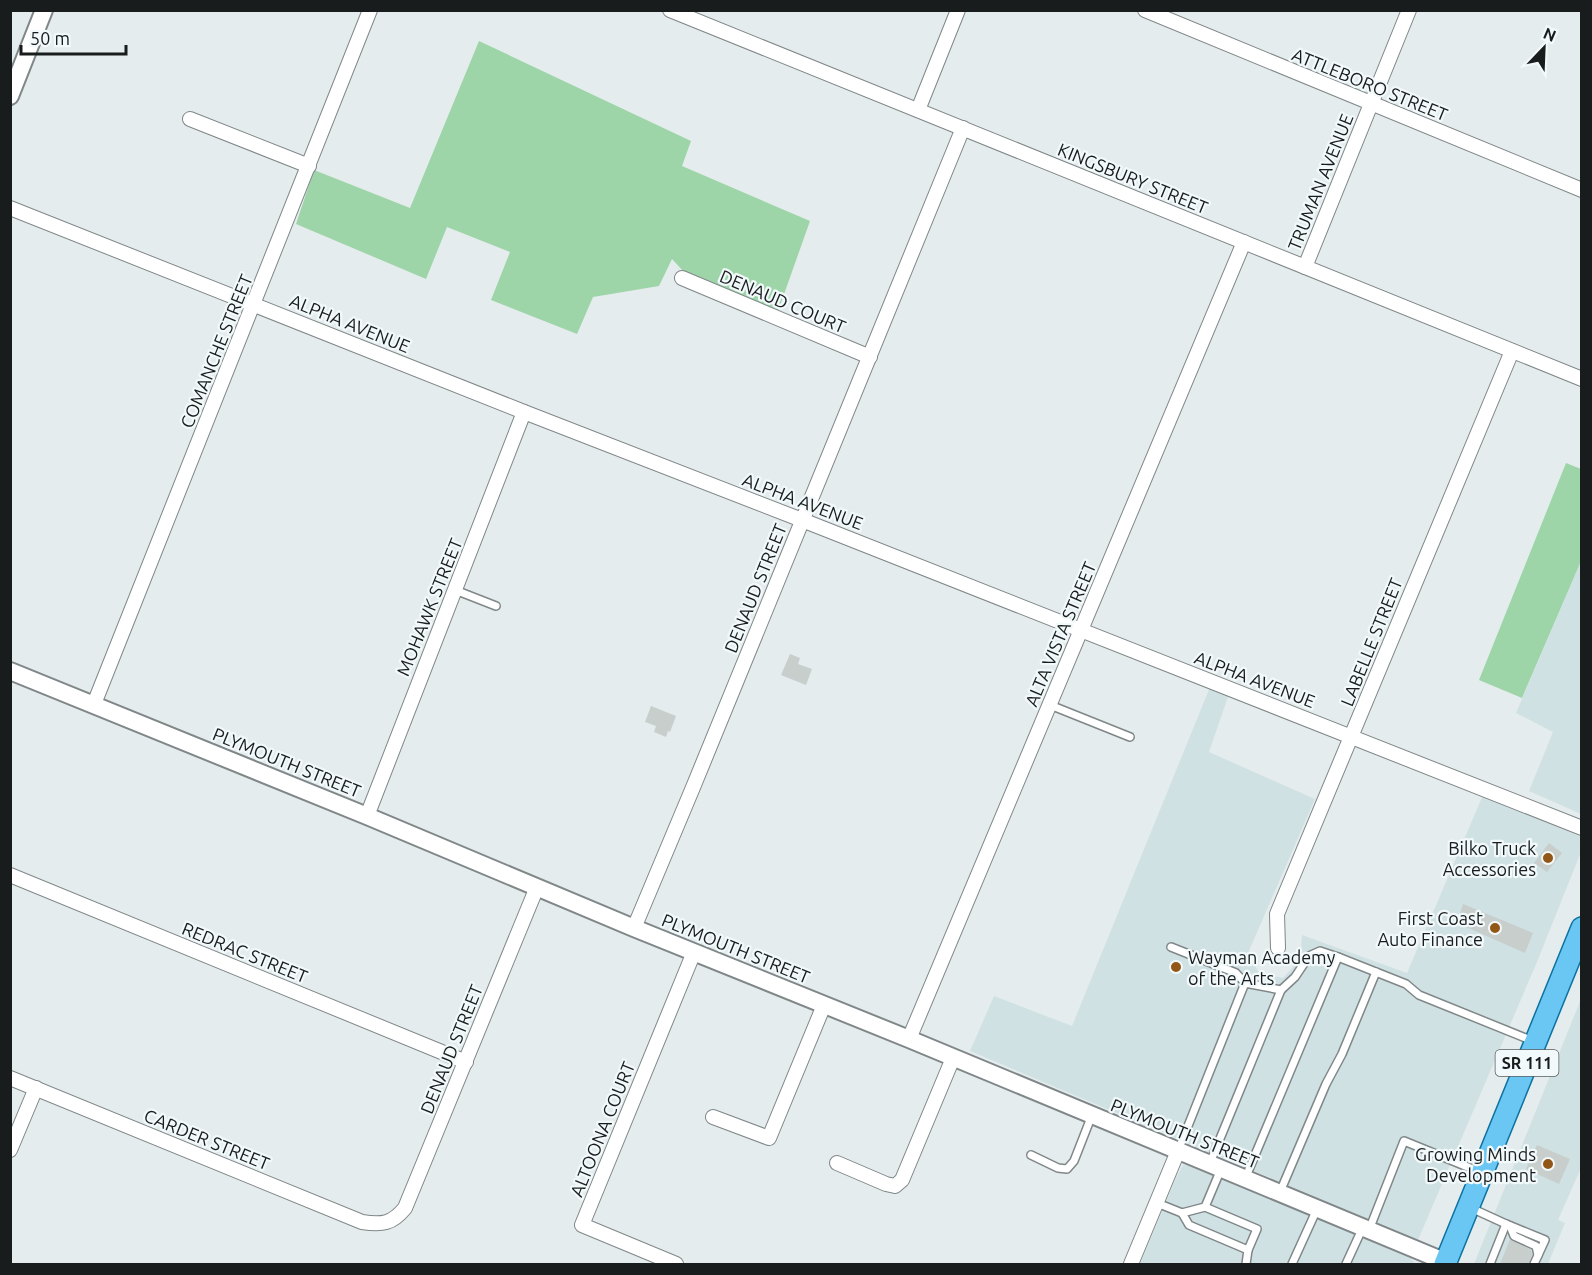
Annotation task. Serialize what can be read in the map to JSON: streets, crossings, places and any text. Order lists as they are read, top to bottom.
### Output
{
  "streets": {
    "main road": ["SR 111"],
    "street": [
      "ATTLEBORO STREET",
      "KINGSBURY STREET",
      "TRUMAN AVENUE",
      "DENAUD COURT",
      "ALPHA AVENUE",
      "COMANCHE STREET",
      "DENAUD STREET",
      "MOHAWK STREET",
      "ALTA VISTA STREET",
      "LABELLE STREET",
      "PLYMOUTH STREET",
      "REDRAC STREET",
      "ALTOONA COURT",
      "CARDER STREET"
    ]
  },
  "crossings": [
    ["ATTLEBORO STREET", "TRUMAN AVENUE"],
    ["KINGSBURY STREET", "TRUMAN AVENUE"],
    ["KINGSBURY STREET", "DENAUD STREET"],
    ["KINGSBURY STREET", "ALTA VISTA STREET"],
    ["KINGSBURY STREET", "LABELLE STREET"],
    ["DENAUD COURT", "DENAUD STREET"],
    ["ALPHA AVENUE", "COMANCHE STREET"],
    ["ALPHA AVENUE", "DENAUD STREET"],
    ["ALPHA AVENUE", "MOHAWK STREET"],
    ["ALPHA AVENUE", "ALTA VISTA STREET"],
    ["ALPHA AVENUE", "LABELLE STREET"],
    ["COMANCHE STREET", "PLYMOUTH STREET"],
    ["DENAUD STREET", "PLYMOUTH STREET"],
    ["DENAUD STREET", "REDRAC STREET"],
    ["DENAUD STREET", "CARDER STREET"],
    ["MOHAWK STREET", "PLYMOUTH STREET"],
    ["ALTA VISTA STREET", "PLYMOUTH STREET"],
    ["PLYMOUTH STREET", "SR 111"],
    ["PLYMOUTH STREET", "ALTOONA COURT"]
  ],
  "places": [
    "Bilko Truck Accessories",
    "First Coast Auto Finance",
    "Wayman Academy of the Arts",
    "Growing Minds Development"
  ],
  "scale_bar": "50 m",
  "north": "top right"
}
